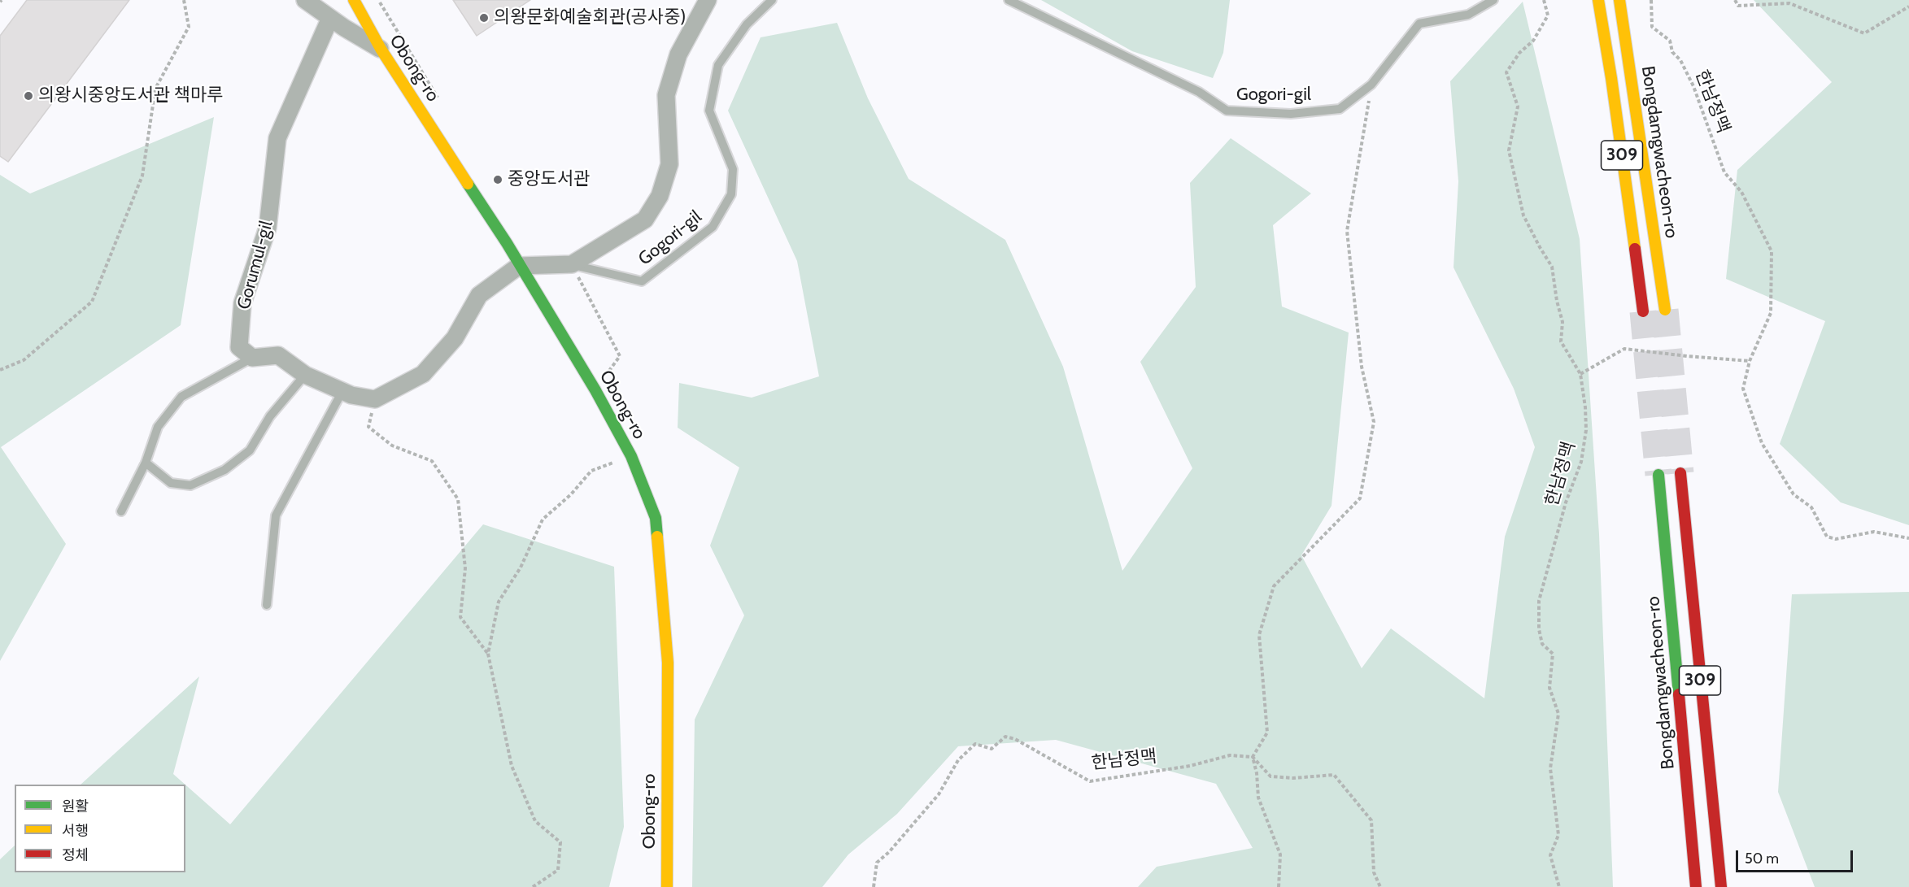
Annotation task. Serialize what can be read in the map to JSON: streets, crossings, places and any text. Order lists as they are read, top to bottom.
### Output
{
  "streets": {
    "main road": ["Obong-ro", "Bongdamgwacheon-ro", "309"],
    "street": ["Gorumul-gil"],
    "lane": ["Gogori-gil"],
    "path": ["한남정맥"]
  },
  "places": ["의왕문화예술회관(공사중)", "의왕시중앙도서관 책마루", "중앙도서관"],
  "legend": ["원활", "서행", "정체"],
  "scale_bar": "50 m"
}
